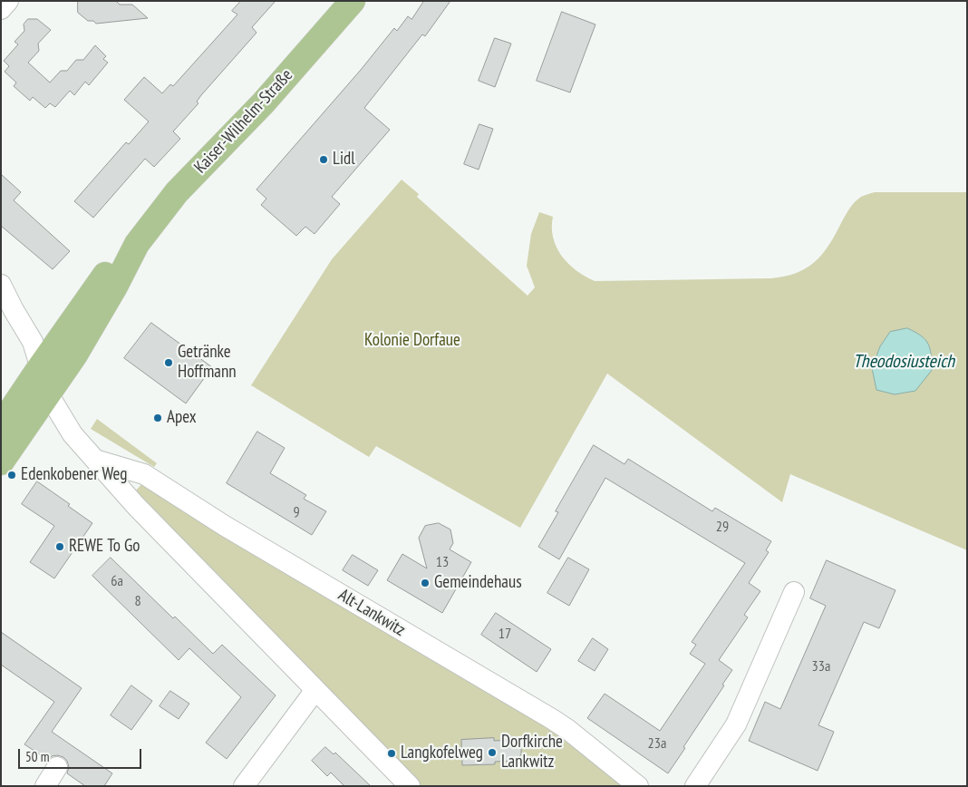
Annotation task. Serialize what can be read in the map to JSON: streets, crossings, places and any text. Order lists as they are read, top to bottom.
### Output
{
  "streets": {
    "main road": ["Kaiser-Wilhelm-Straße"],
    "street": ["Alt-Lankwitz"]
  },
  "water": ["Theodosiusteich"],
  "parks": ["Kolonie Dorfaue"],
  "places": [
    "Lidl",
    "Getränke Hoffmann",
    "Apex",
    "Edenkobener Weg",
    "REWE To Go",
    "Gemeindehaus",
    "Dorfkirche Lankwitz",
    "Langkofelweg"
  ],
  "house_numbers": [
    "9",
    "29",
    "13",
    "6a",
    "8",
    "17",
    "33a",
    "23a"
  ],
  "scale_bar": "50 m"
}
